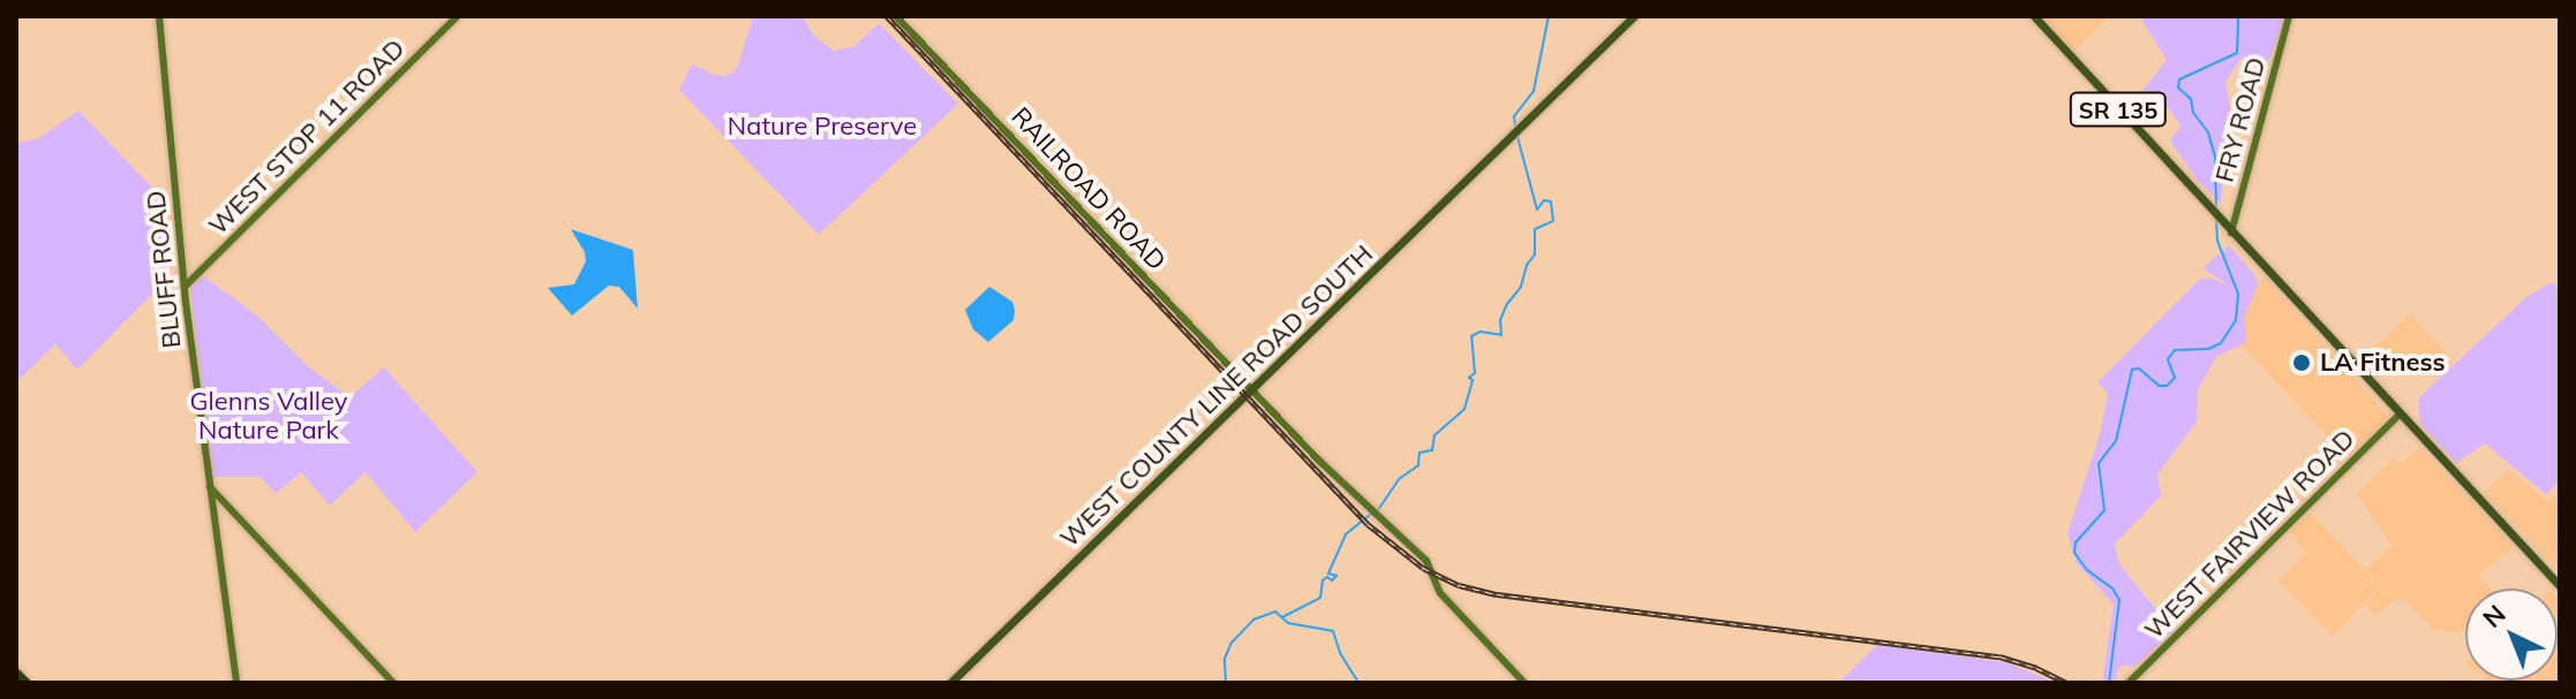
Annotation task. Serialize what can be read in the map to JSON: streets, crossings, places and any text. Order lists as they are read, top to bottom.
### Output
{
  "streets": {
    "main road": ["SR 135", "WEST COUNTY LINE ROAD SOUTH"],
    "street": [
      "FRY ROAD",
      "WEST STOP 11 ROAD",
      "RAILROAD ROAD",
      "BLUFF ROAD",
      "WEST FAIRVIEW ROAD"
    ]
  },
  "crossings": [
    ["SR 135", "FRY ROAD"],
    ["SR 135", "WEST FAIRVIEW ROAD"],
    ["WEST STOP 11 ROAD", "BLUFF ROAD"],
    ["RAILROAD ROAD", "WEST COUNTY LINE ROAD SOUTH"]
  ],
  "parks": ["Nature Preserve", "Glenns Valley Nature Park"],
  "places": ["LA Fitness"],
  "north": "top left"
}
